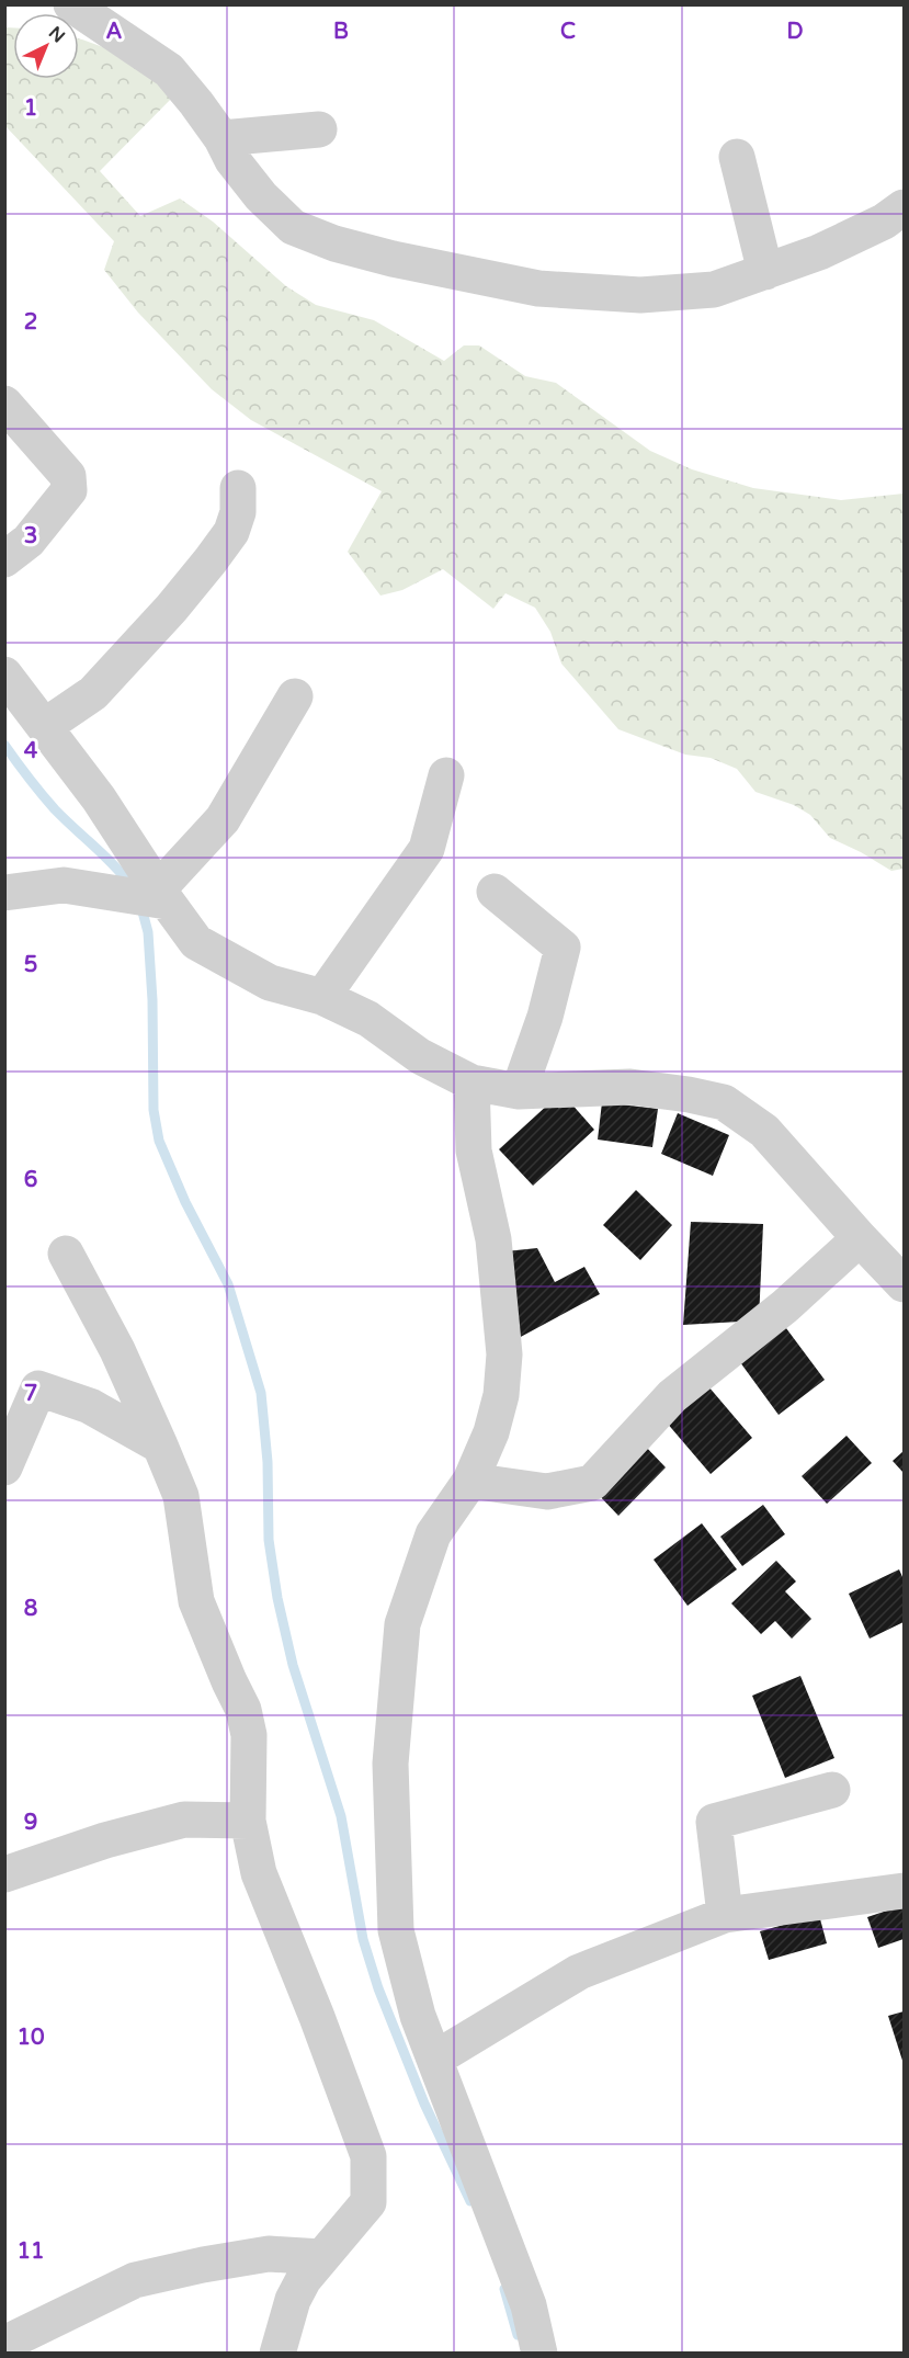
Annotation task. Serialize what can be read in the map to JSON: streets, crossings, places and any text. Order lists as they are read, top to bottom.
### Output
{
  "north": "top right",
  "grid": {
    "columns": [
      "A",
      "B",
      "C",
      "D"
    ],
    "rows": [
      "1",
      "2",
      "3",
      "4",
      "5",
      "6",
      "7",
      "8",
      "9",
      "10",
      "11"
    ]
  }
}
